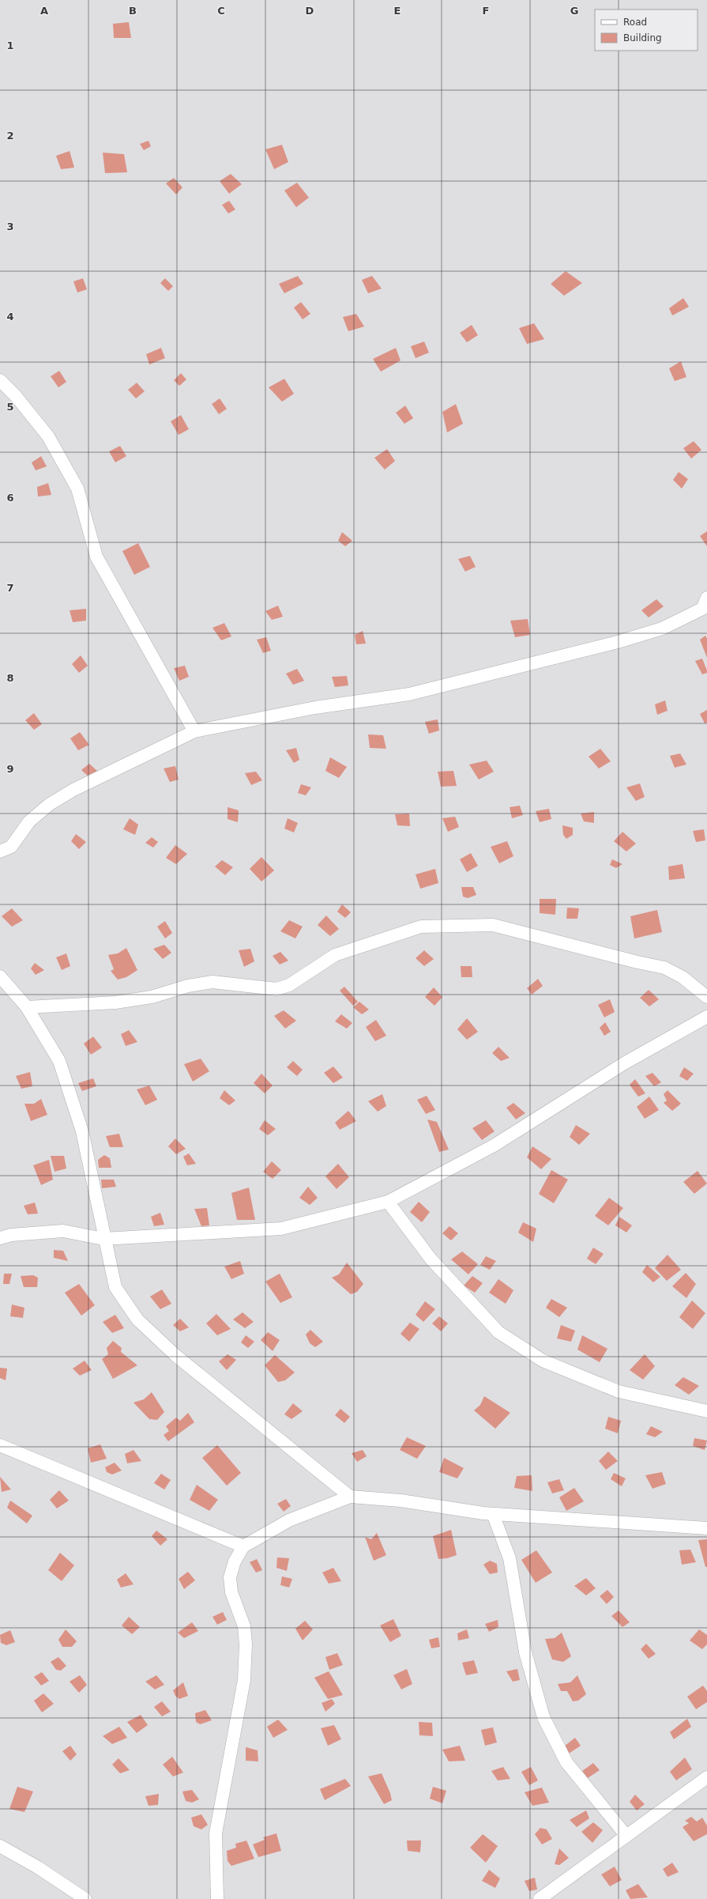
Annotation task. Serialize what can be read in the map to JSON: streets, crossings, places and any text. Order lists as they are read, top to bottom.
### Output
{
  "legend": ["Road", "Building"],
  "grid": {
    "columns": [
      "A",
      "B",
      "C",
      "D",
      "E",
      "F",
      "G"
    ],
    "rows": [
      "1",
      "2",
      "3",
      "4",
      "5",
      "6",
      "7",
      "8",
      "9"
    ]
  }
}
